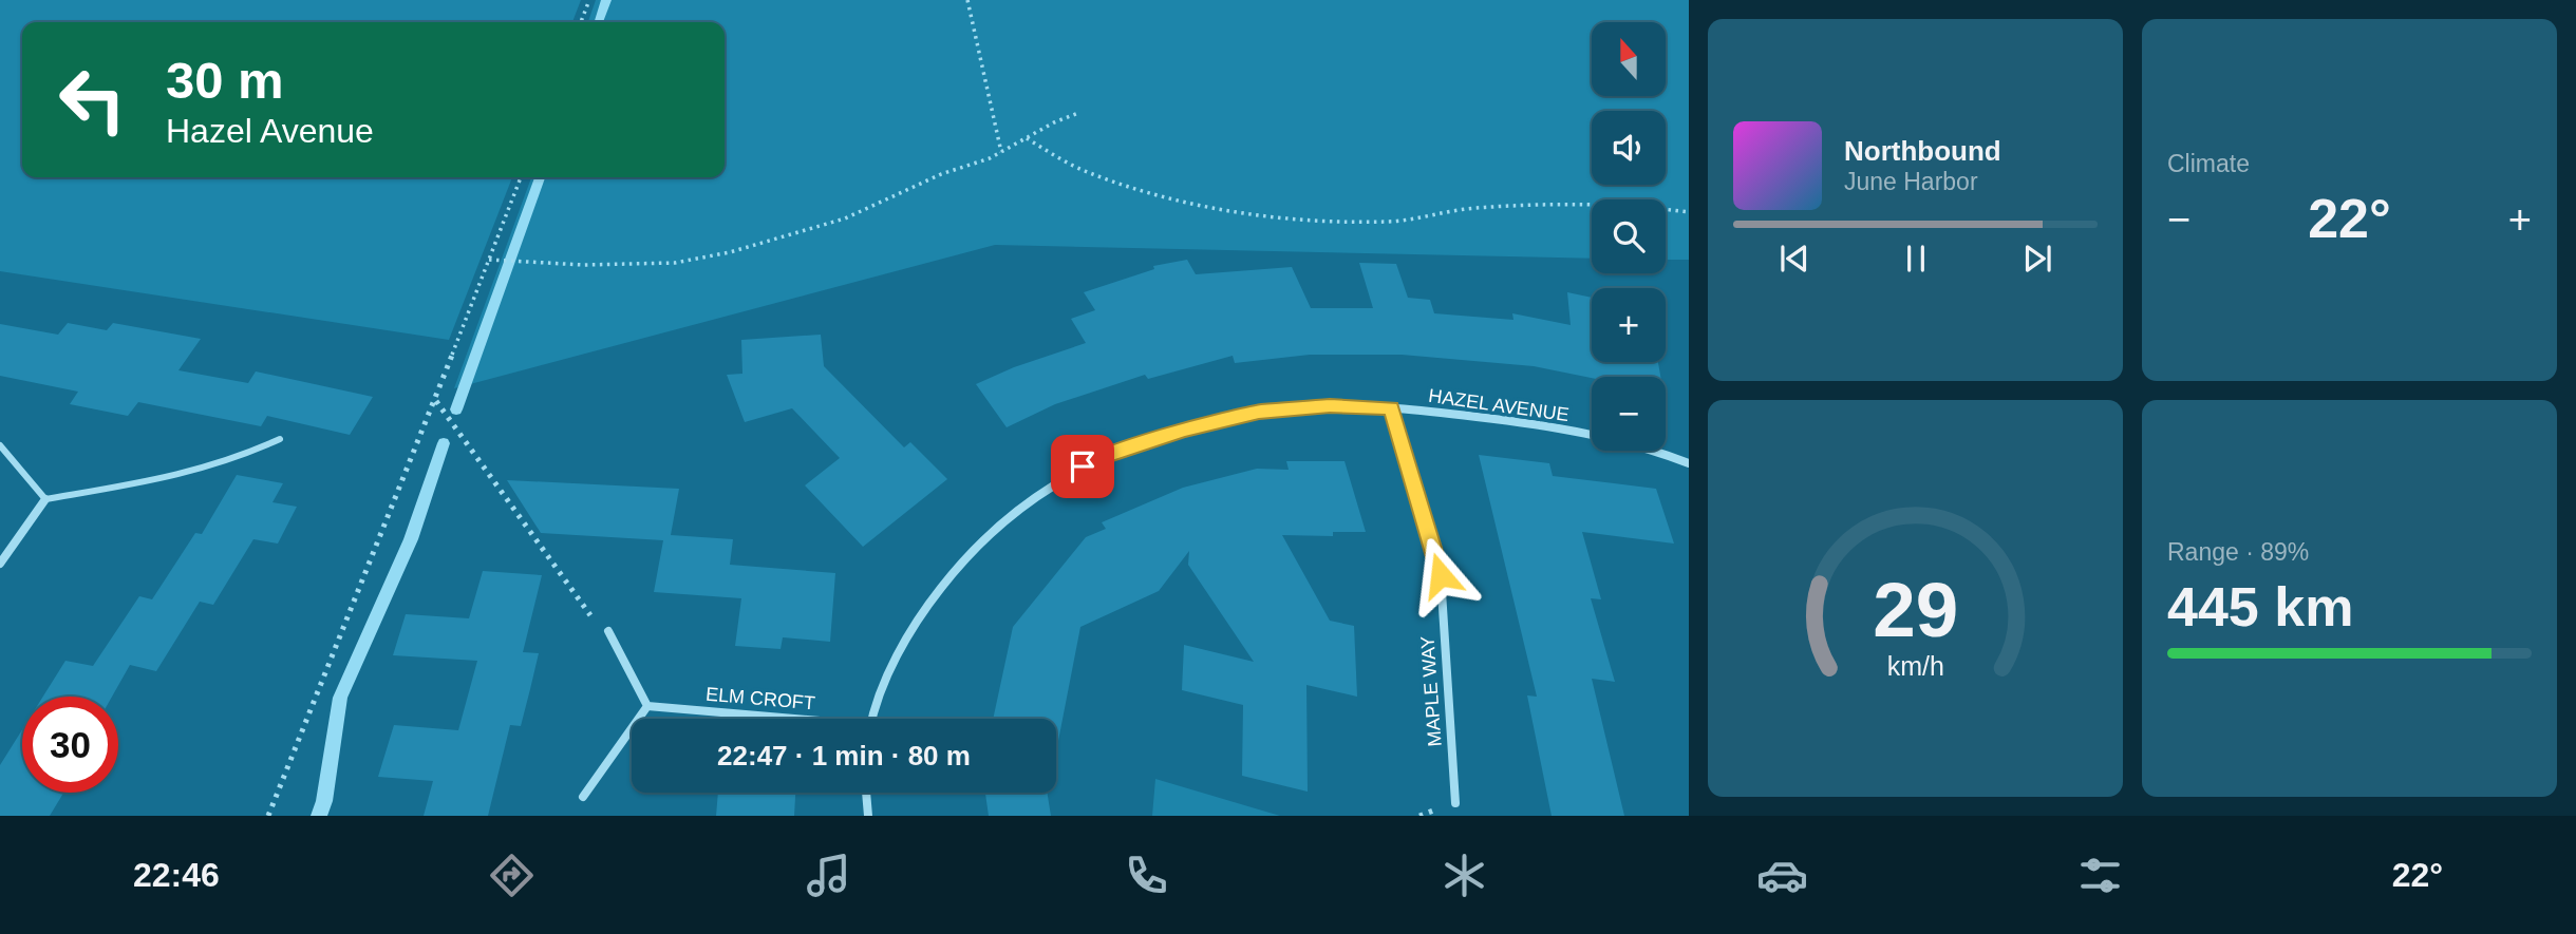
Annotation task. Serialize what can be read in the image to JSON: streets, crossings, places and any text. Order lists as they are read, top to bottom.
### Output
{
  "streets": {
    "street": ["HAZEL AVENUE", "MAPLE WAY", "ELM CROFT"]
  },
  "crossings": [
    ["HAZEL AVENUE", "MAPLE WAY"]
  ],
  "north": "top",
  "page": {
    "tile": [
      "Climate",
      ["Range · 89%", "445 km"]
    ],
    "map_buttons": ["+", "−"],
    "turn": ["30 m", "Hazel Avenue"],
    "song": ["Northbound", "June Harbor"],
    "heat": ["−", "22°", "+"],
    "limit": "30",
    "trip": "22:47 · 1 min · 80 m",
    "tabs": ["22:46", "22°"],
    "gauge": ["29", "km/h"]
  }
}
